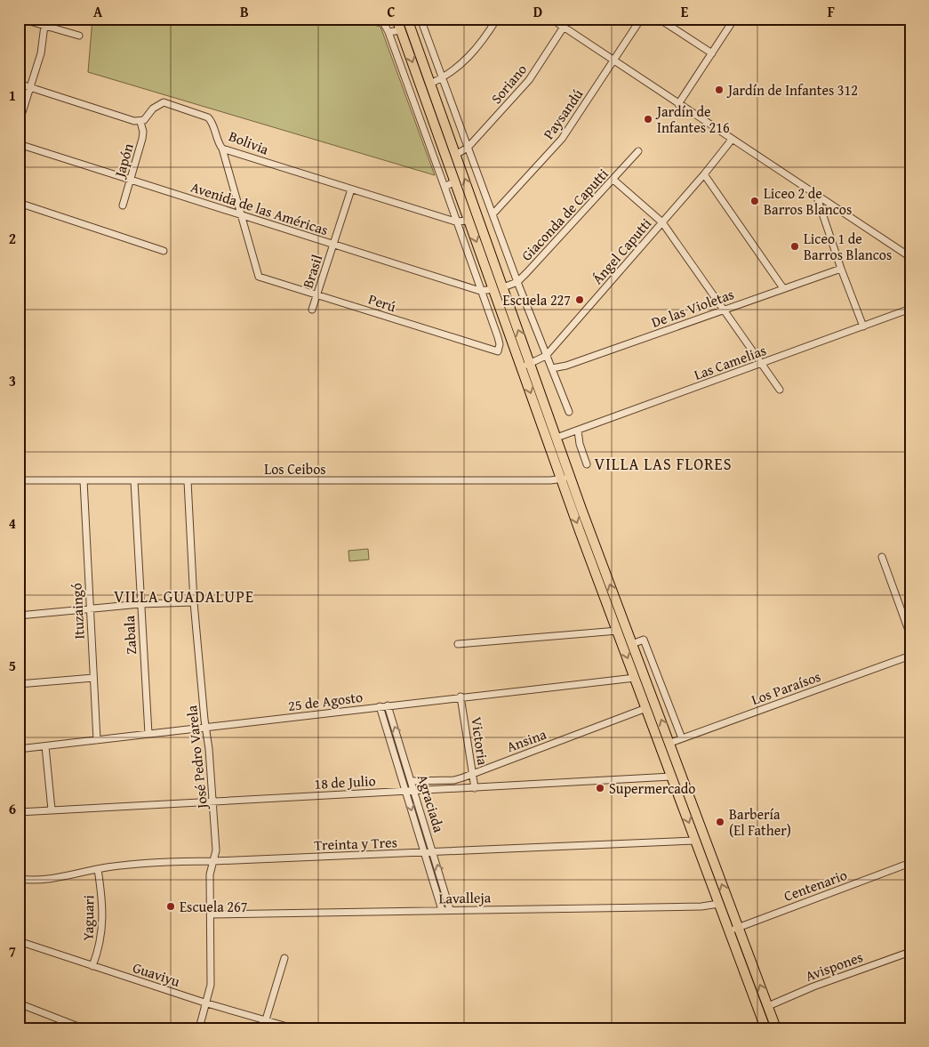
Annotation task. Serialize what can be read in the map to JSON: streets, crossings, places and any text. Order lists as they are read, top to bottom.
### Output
{
  "streets": {
    "street": [
      "Soriano",
      "Paysandú",
      "Bolivia",
      "Japón",
      "Avenida de las Américas",
      "Giaconda de Caputti",
      "Ángel Caputti",
      "Brasil",
      "Perú",
      "De las Violetas",
      "Las Camelias",
      "Los Ceibos",
      "Ituzaingó",
      "Zabala",
      "Los Paraísos",
      "25 de Agosto",
      "Ansina",
      "Victoria",
      "José Pedro Varela",
      "18 de Julio",
      "Agraciada",
      "Treinta y Tres",
      "Centenario",
      "Lavalleja",
      "Yaguari",
      "Avispones",
      "Guaviyu"
    ]
  },
  "crossings": [
    ["Bolivia", "Japón"],
    ["Bolivia", "Brasil"],
    ["Japón", "Avenida de las Américas"],
    ["Avenida de las Américas", "Giaconda de Caputti"],
    ["Avenida de las Américas", "Brasil"],
    ["Avenida de las Américas", "Perú"],
    ["Brasil", "Perú"],
    ["Los Ceibos", "Ituzaingó"],
    ["Los Ceibos", "Zabala"],
    ["Los Ceibos", "José Pedro Varela"],
    ["Ituzaingó", "25 de Agosto"],
    ["Zabala", "25 de Agosto"],
    ["25 de Agosto", "Victoria"],
    ["25 de Agosto", "José Pedro Varela"],
    ["25 de Agosto", "Agraciada"],
    ["Ansina", "Victoria"],
    ["Ansina", "Agraciada"],
    ["Victoria", "18 de Julio"],
    ["José Pedro Varela", "18 de Julio"],
    ["José Pedro Varela", "Treinta y Tres"],
    ["José Pedro Varela", "Lavalleja"],
    ["José Pedro Varela", "Guaviyu"],
    ["18 de Julio", "Agraciada"],
    ["Agraciada", "Treinta y Tres"],
    ["Agraciada", "Lavalleja"],
    ["Treinta y Tres", "Yaguari"],
    ["Yaguari", "Guaviyu"]
  ],
  "districts": ["VILLA LAS FLORES", "VILLA GUADALUPE"],
  "places": [
    "Jardín de Infantes 312",
    "Jardín de Infantes 216",
    "Liceo 2 de Barros Blancos",
    "Liceo 1 de Barros Blancos",
    "Escuela 227",
    "Supermercado",
    "Barbería (El Father)",
    "Escuela 267"
  ],
  "grid": {
    "columns": [
      "A",
      "B",
      "C",
      "D",
      "E",
      "F"
    ],
    "rows": [
      "1",
      "2",
      "3",
      "4",
      "5",
      "6",
      "7"
    ]
  }
}
